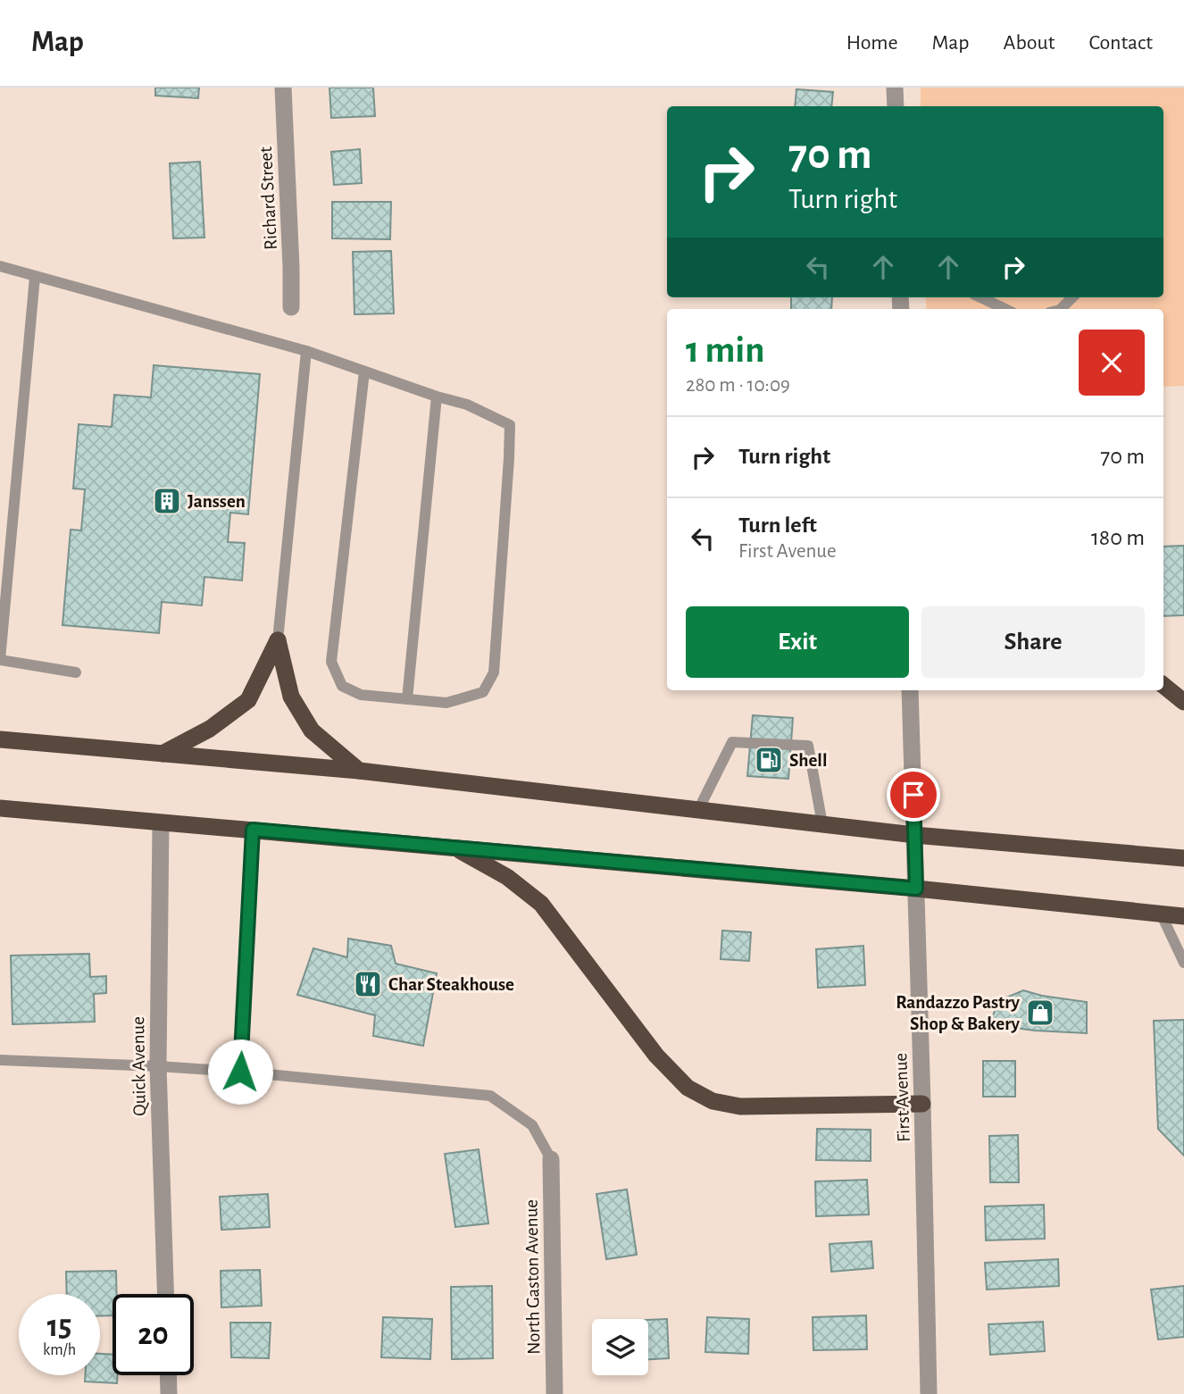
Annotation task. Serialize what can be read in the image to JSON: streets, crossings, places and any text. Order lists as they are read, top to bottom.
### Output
{
  "streets": {
    "street": [
      "Richard Street",
      "Quick Avenue",
      "First Avenue",
      "North Gaston Avenue"
    ]
  },
  "places": {
    "building": ["Janssen"],
    "fuel station": ["Shell"],
    "restaurant": ["Char Steakhouse"],
    "shop": ["Randazzo Pastry Shop & Bakery"]
  },
  "page": {
    "header": "Map",
    "nav": [
      "Home",
      "Map",
      "About",
      "Contact"
    ],
    "turn": ["70 m", "Turn right"],
    "heading": ["1 min", "280 m · 10:09"],
    "list": [
      {
        "name": "Turn right",
        "value": "70 m"
      },
      {
        "name": "Turn left",
        "note": "First Avenue",
        "value": "180 m"
      }
    ],
    "buttons": ["Exit", "Share"],
    "speed": "15 km/h",
    "limit": "20"
  }
}
